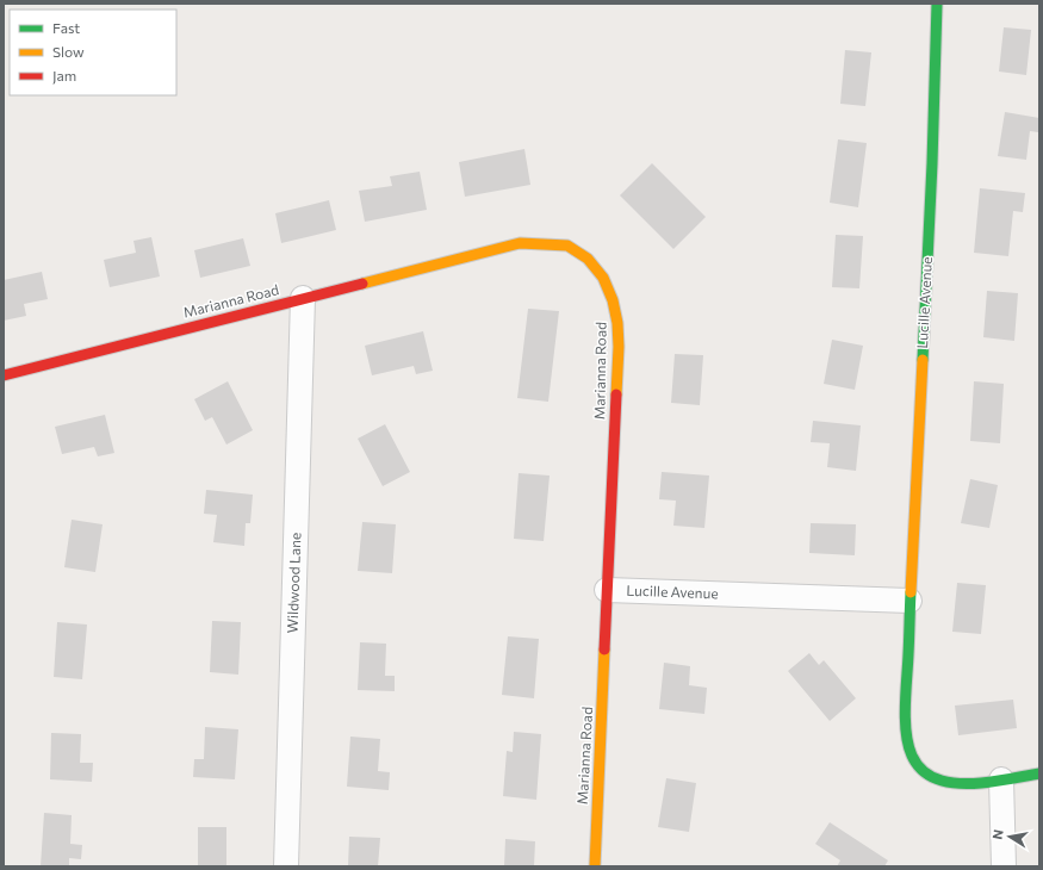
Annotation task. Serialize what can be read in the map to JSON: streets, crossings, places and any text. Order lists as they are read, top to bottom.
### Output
{
  "streets": {
    "street": ["Marianna Road", "Lucille Avenue", "Wildwood Lane"]
  },
  "crossings": [
    ["Marianna Road", "Lucille Avenue"],
    ["Marianna Road", "Wildwood Lane"]
  ],
  "legend": ["Fast", "Slow", "Jam"],
  "north": "left"
}
